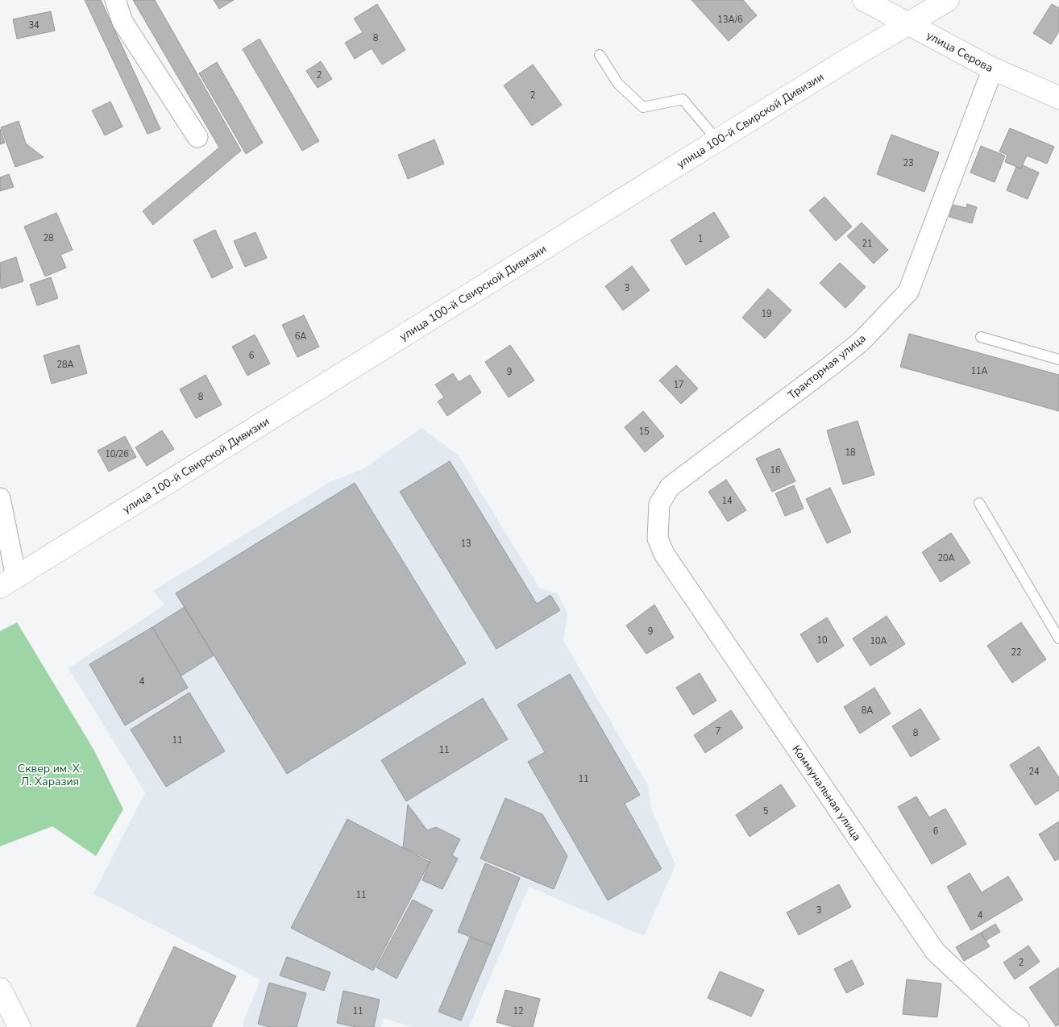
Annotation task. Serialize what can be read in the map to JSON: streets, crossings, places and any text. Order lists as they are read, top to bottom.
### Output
{
  "streets": {
    "main road": ["улица Серова", "улица 100-й Свирской Дивизии"],
    "street": ["Тракторная улица", "Коммунальная улица"]
  },
  "crossings": [
    ["улица Серова", "улица 100-й Свирской Дивизии"],
    ["улица Серова", "Тракторная улица"],
    ["Тракторная улица", "Коммунальная улица"]
  ],
  "parks": ["Сквер им. Х. Л. Харазия"],
  "house_numbers": [
    "13А/6",
    "34",
    "8",
    "2",
    "2",
    "23",
    "28",
    "1",
    "21",
    "3",
    "19",
    "6А",
    "6",
    "28А",
    "11А",
    "9",
    "17",
    "8",
    "15",
    "18",
    "10/26",
    "16",
    "14",
    "13",
    "20А",
    "9",
    "10",
    "10А",
    "22",
    "4",
    "8А",
    "7",
    "8",
    "11",
    "11",
    "24",
    "11",
    "5",
    "6",
    "11",
    "3",
    "4",
    "2",
    "11",
    "12"
  ]
}
